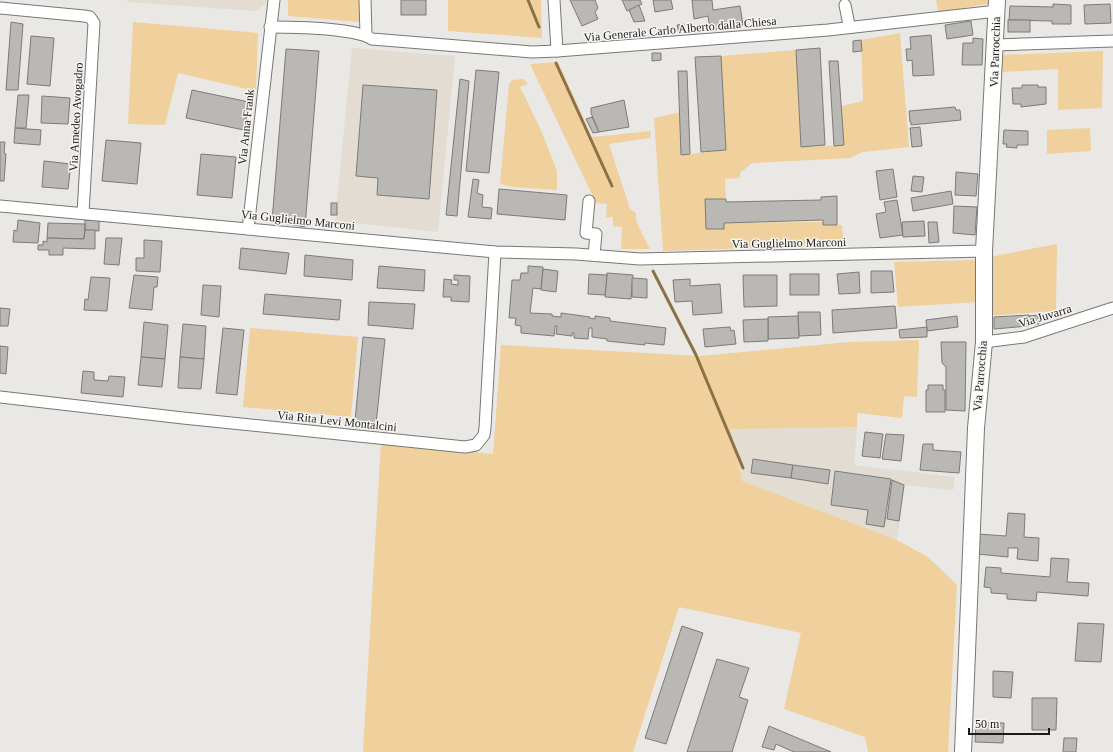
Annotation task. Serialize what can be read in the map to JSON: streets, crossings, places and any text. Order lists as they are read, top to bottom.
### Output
{
  "streets": {
    "street": [
      "Via Generale Carlo Alberto dalla Chiesa",
      "Via Parrocchia",
      "Via Amedeo Avogadro",
      "Via Anna Frank",
      "Via Guglielmo Marconi",
      "Via Juvarra",
      "Via Rita Levi Montalcini"
    ]
  },
  "crossings": [
    ["Via Generale Carlo Alberto dalla Chiesa", "Via Parrocchia"],
    ["Via Generale Carlo Alberto dalla Chiesa", "Via Anna Frank"],
    ["Via Parrocchia", "Via Guglielmo Marconi"],
    ["Via Parrocchia", "Via Juvarra"],
    ["Via Amedeo Avogadro", "Via Guglielmo Marconi"],
    ["Via Anna Frank", "Via Guglielmo Marconi"],
    ["Via Guglielmo Marconi", "Via Rita Levi Montalcini"]
  ],
  "scale_bar": "50 m"
}
